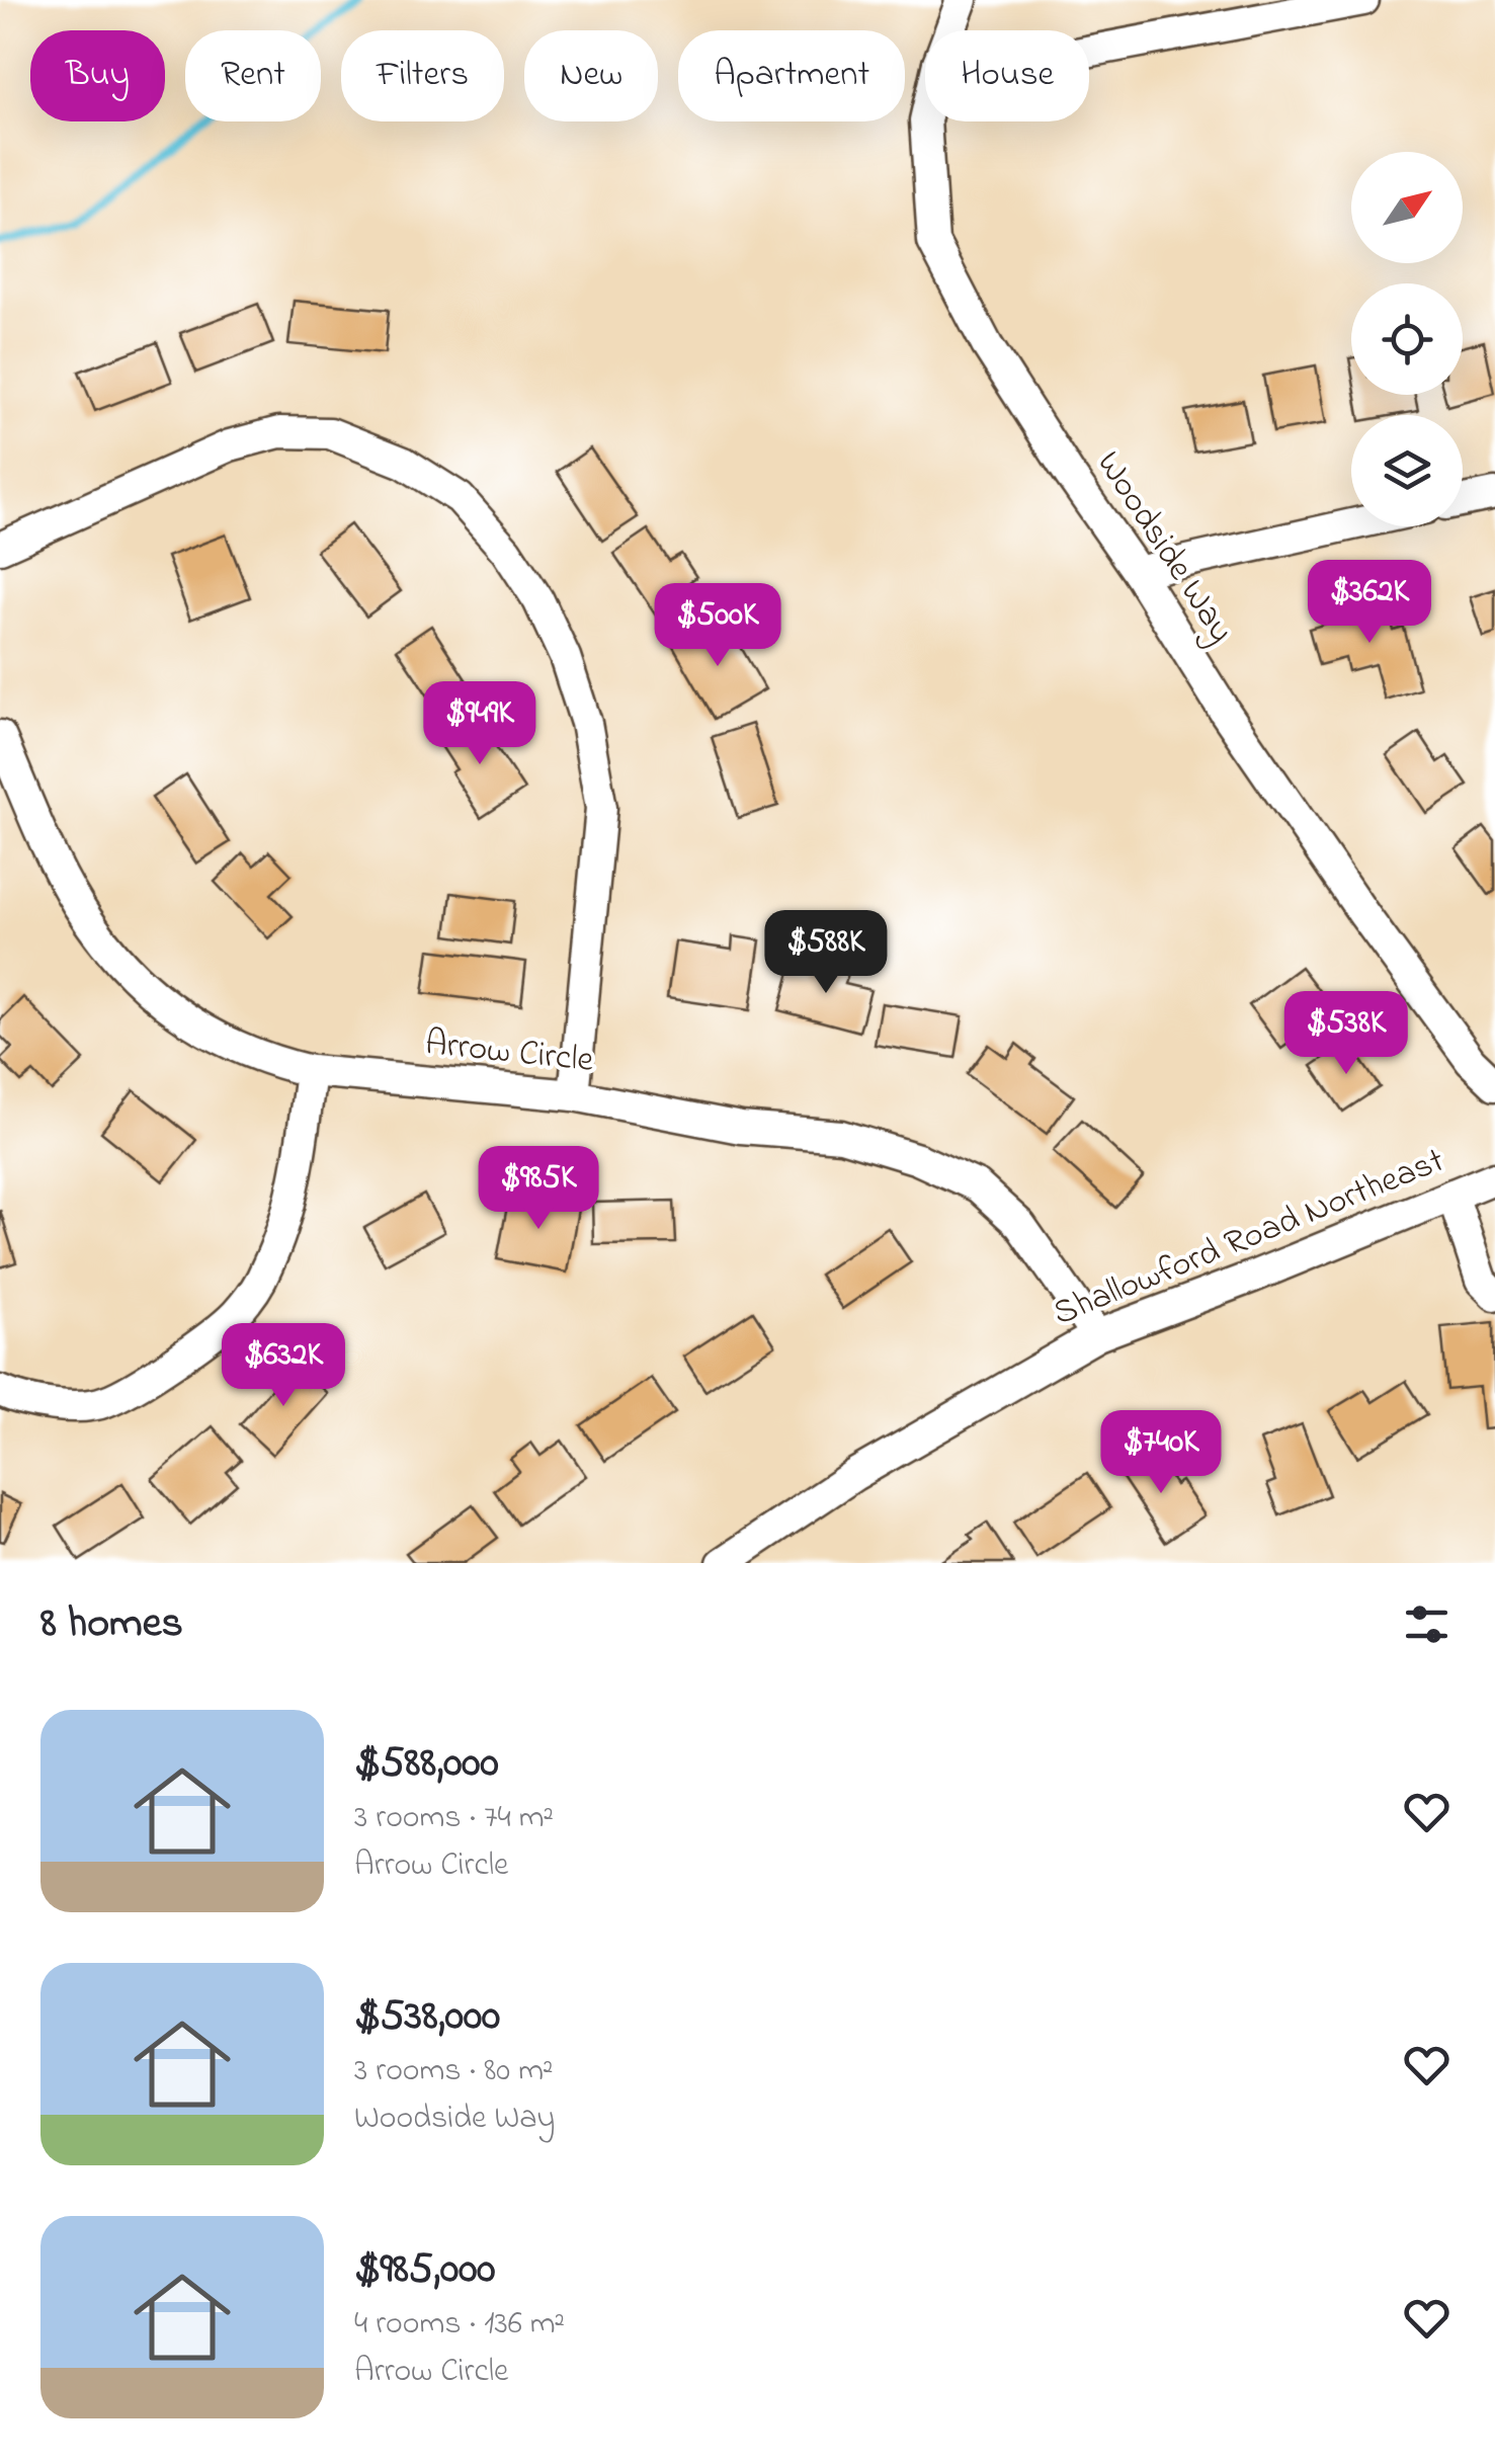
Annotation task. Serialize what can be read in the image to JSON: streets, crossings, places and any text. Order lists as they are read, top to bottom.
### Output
{
  "streets": {
    "street": ["Woodside Way", "Arrow Circle", "Shallowford Road Northeast"]
  },
  "crossings": [
    ["Arrow Circle", "Shallowford Road Northeast"]
  ],
  "north": "top right",
  "page": {
    "chip": [
      "Buy",
      "Rent",
      "Filters",
      "New",
      "Apartment",
      "House"
    ],
    "price": [
      "$362K",
      "$500K",
      "$949K",
      "$588K",
      "$538K",
      "$985K",
      "$632K",
      "$740K"
    ],
    "heading": "8 homes",
    "list": [
      {
        "name": "$588,000",
        "note": "3 rooms · 74 m² · Arrow Circle"
      },
      {
        "name": "$538,000",
        "note": "3 rooms · 80 m² · Woodside Way"
      },
      {
        "name": "$985,000",
        "note": "4 rooms · 136 m² · Arrow Circle"
      }
    ]
  }
}
